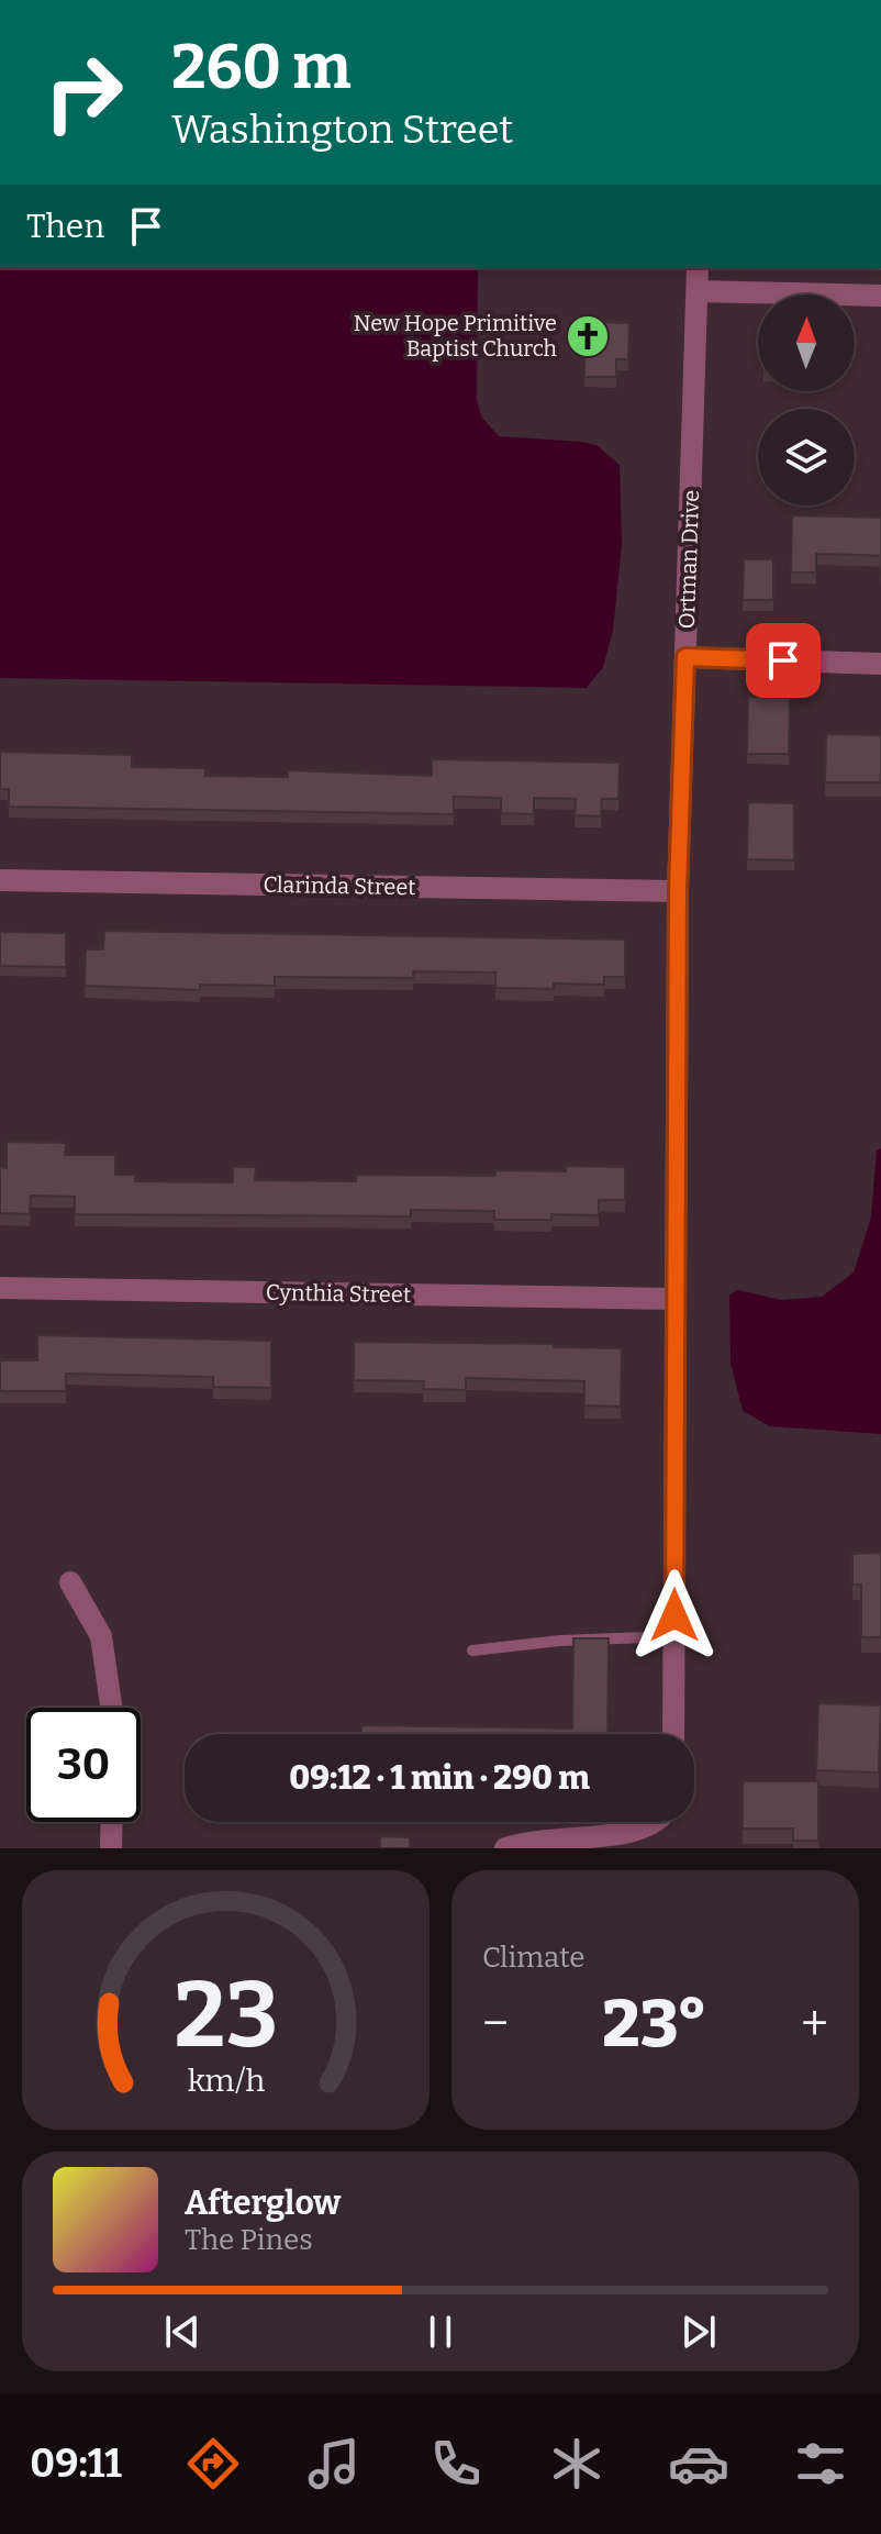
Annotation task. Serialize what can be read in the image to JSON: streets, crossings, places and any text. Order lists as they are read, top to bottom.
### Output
{
  "streets": {
    "street": ["Ortman Drive", "Clarinda Street", "Cynthia Street"]
  },
  "crossings": [
    ["Ortman Drive", "Clarinda Street"],
    ["Ortman Drive", "Cynthia Street"]
  ],
  "places": {
    "church": ["New Hope Primitive Baptist Church"]
  },
  "north": "top",
  "page": {
    "turn": ["260 m", "Washington Street"],
    "then": "Then",
    "limit": "30",
    "trip": "09:12 · 1 min · 290 m",
    "tile": "Climate",
    "heat": ["−", "23°", "+"],
    "song": ["Afterglow", "The Pines"],
    "tabs": "09:11",
    "gauge": ["23", "km/h"]
  }
}
